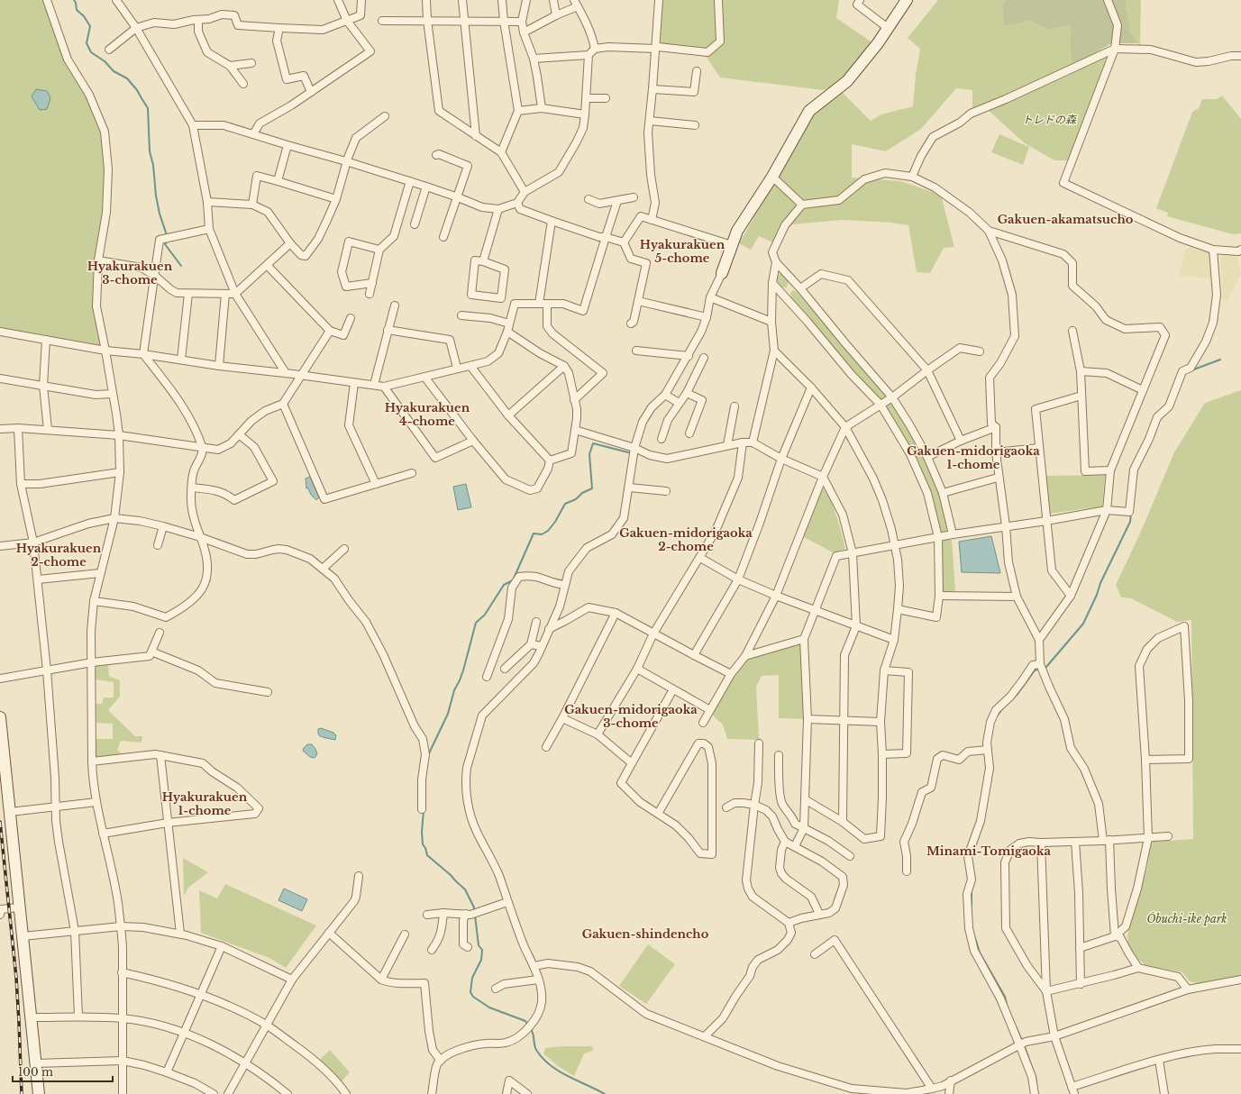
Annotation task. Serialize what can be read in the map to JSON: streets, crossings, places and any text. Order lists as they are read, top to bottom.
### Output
{
  "districts": [
    "Gakuen-akamatsucho",
    "Hyakurakuen 5-chome",
    "Hyakurakuen 3-chome",
    "Hyakurakuen 4-chome",
    "Gakuen-midorigaoka 1-chome",
    "Gakuen-midorigaoka 2-chome",
    "Hyakurakuen 2-chome",
    "Gakuen-midorigaoka 3-chome",
    "Hyakurakuen 1-chome",
    "Minami-Tomigaoka",
    "Gakuen-shindencho"
  ],
  "parks": ["トレドの森", "Ōbuchi-ike park"],
  "scale_bar": "100 m"
}
